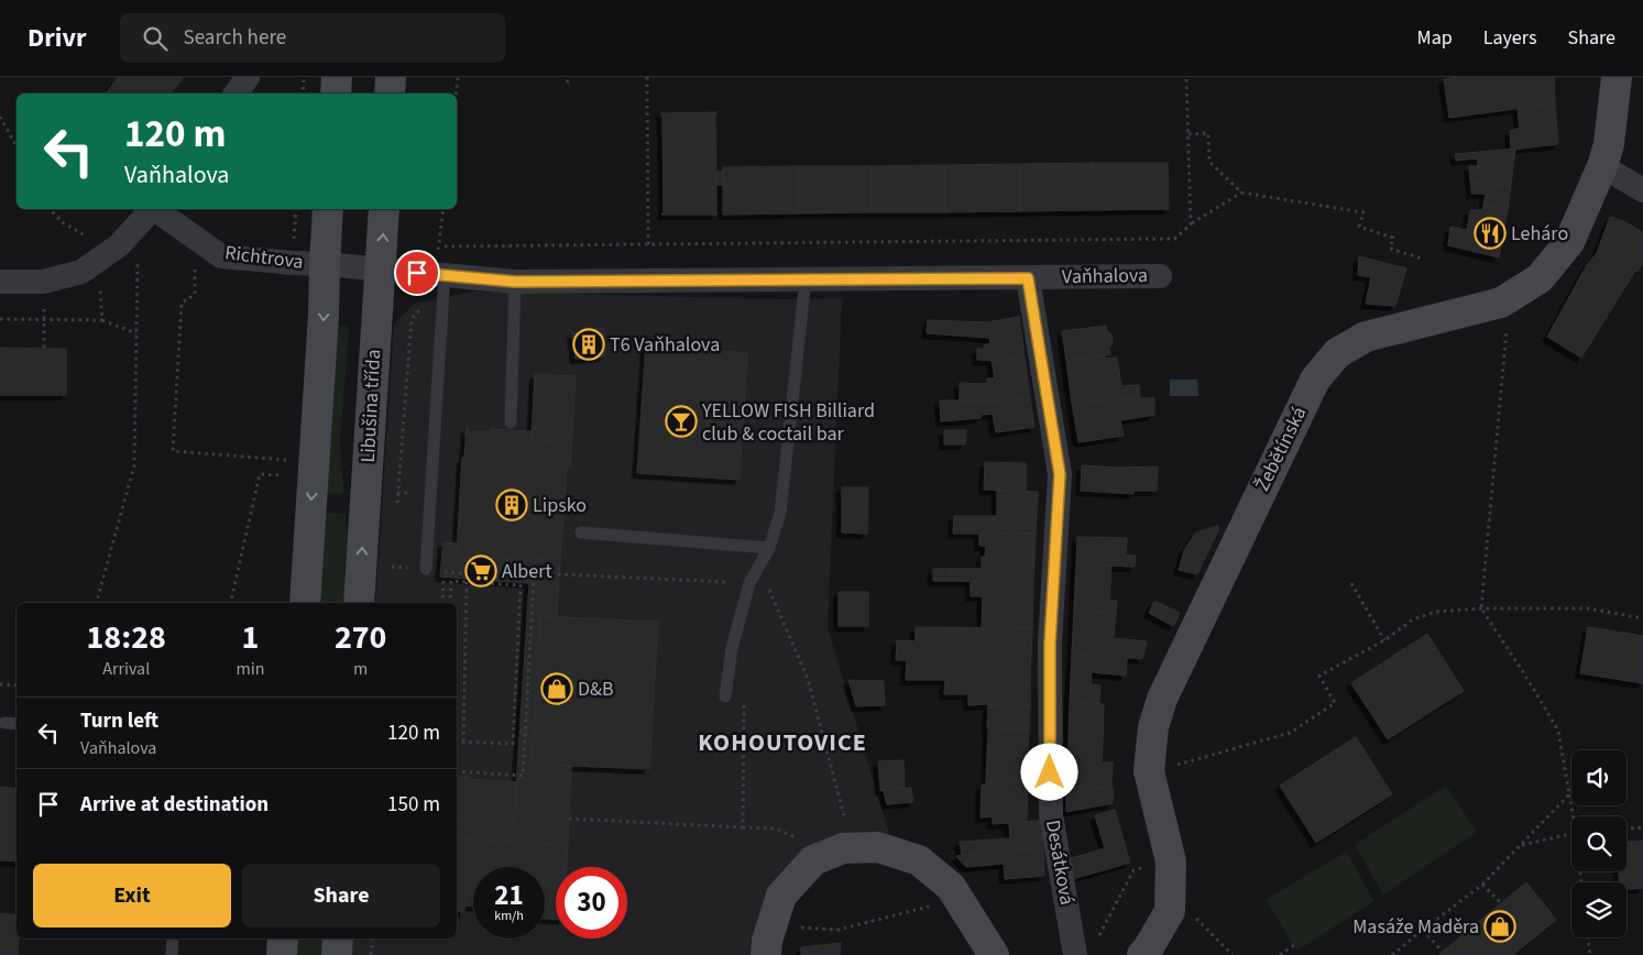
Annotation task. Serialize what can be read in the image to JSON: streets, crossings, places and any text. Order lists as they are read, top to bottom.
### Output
{
  "streets": {
    "street": [
      "Richtrova",
      "Vaňhalova",
      "Libušina třída",
      "Žebětínská",
      "Desátková"
    ]
  },
  "crossings": [
    ["Richtrova", "Vaňhalova"],
    ["Vaňhalova", "Libušina třída"],
    ["Vaňhalova", "Desátková"]
  ],
  "districts": ["KOHOUTOVICE"],
  "places": {
    "restaurant": ["Leháro"],
    "building": ["T6 Vaňhalova", "Lipsko"],
    "bar": ["YELLOW FISH Billiard club & coctail bar"],
    "supermarket": ["Albert"],
    "shop": ["D&B", "Masáže Maděra"]
  },
  "page": {
    "header": "Drivr",
    "search": "Search here",
    "nav": ["Map", "Layers", "Share"],
    "turn": ["120 m", "Vaňhalova"],
    "eta": [
      "18:28",
      "Arrival",
      "1",
      "min",
      "270",
      "m"
    ],
    "list": [
      {
        "name": "Turn left",
        "note": "Vaňhalova",
        "value": "120 m"
      },
      {
        "name": "Arrive at destination",
        "value": "150 m"
      }
    ],
    "buttons": ["Exit", "Share"],
    "speed": "21 km/h",
    "limit": "30"
  }
}
